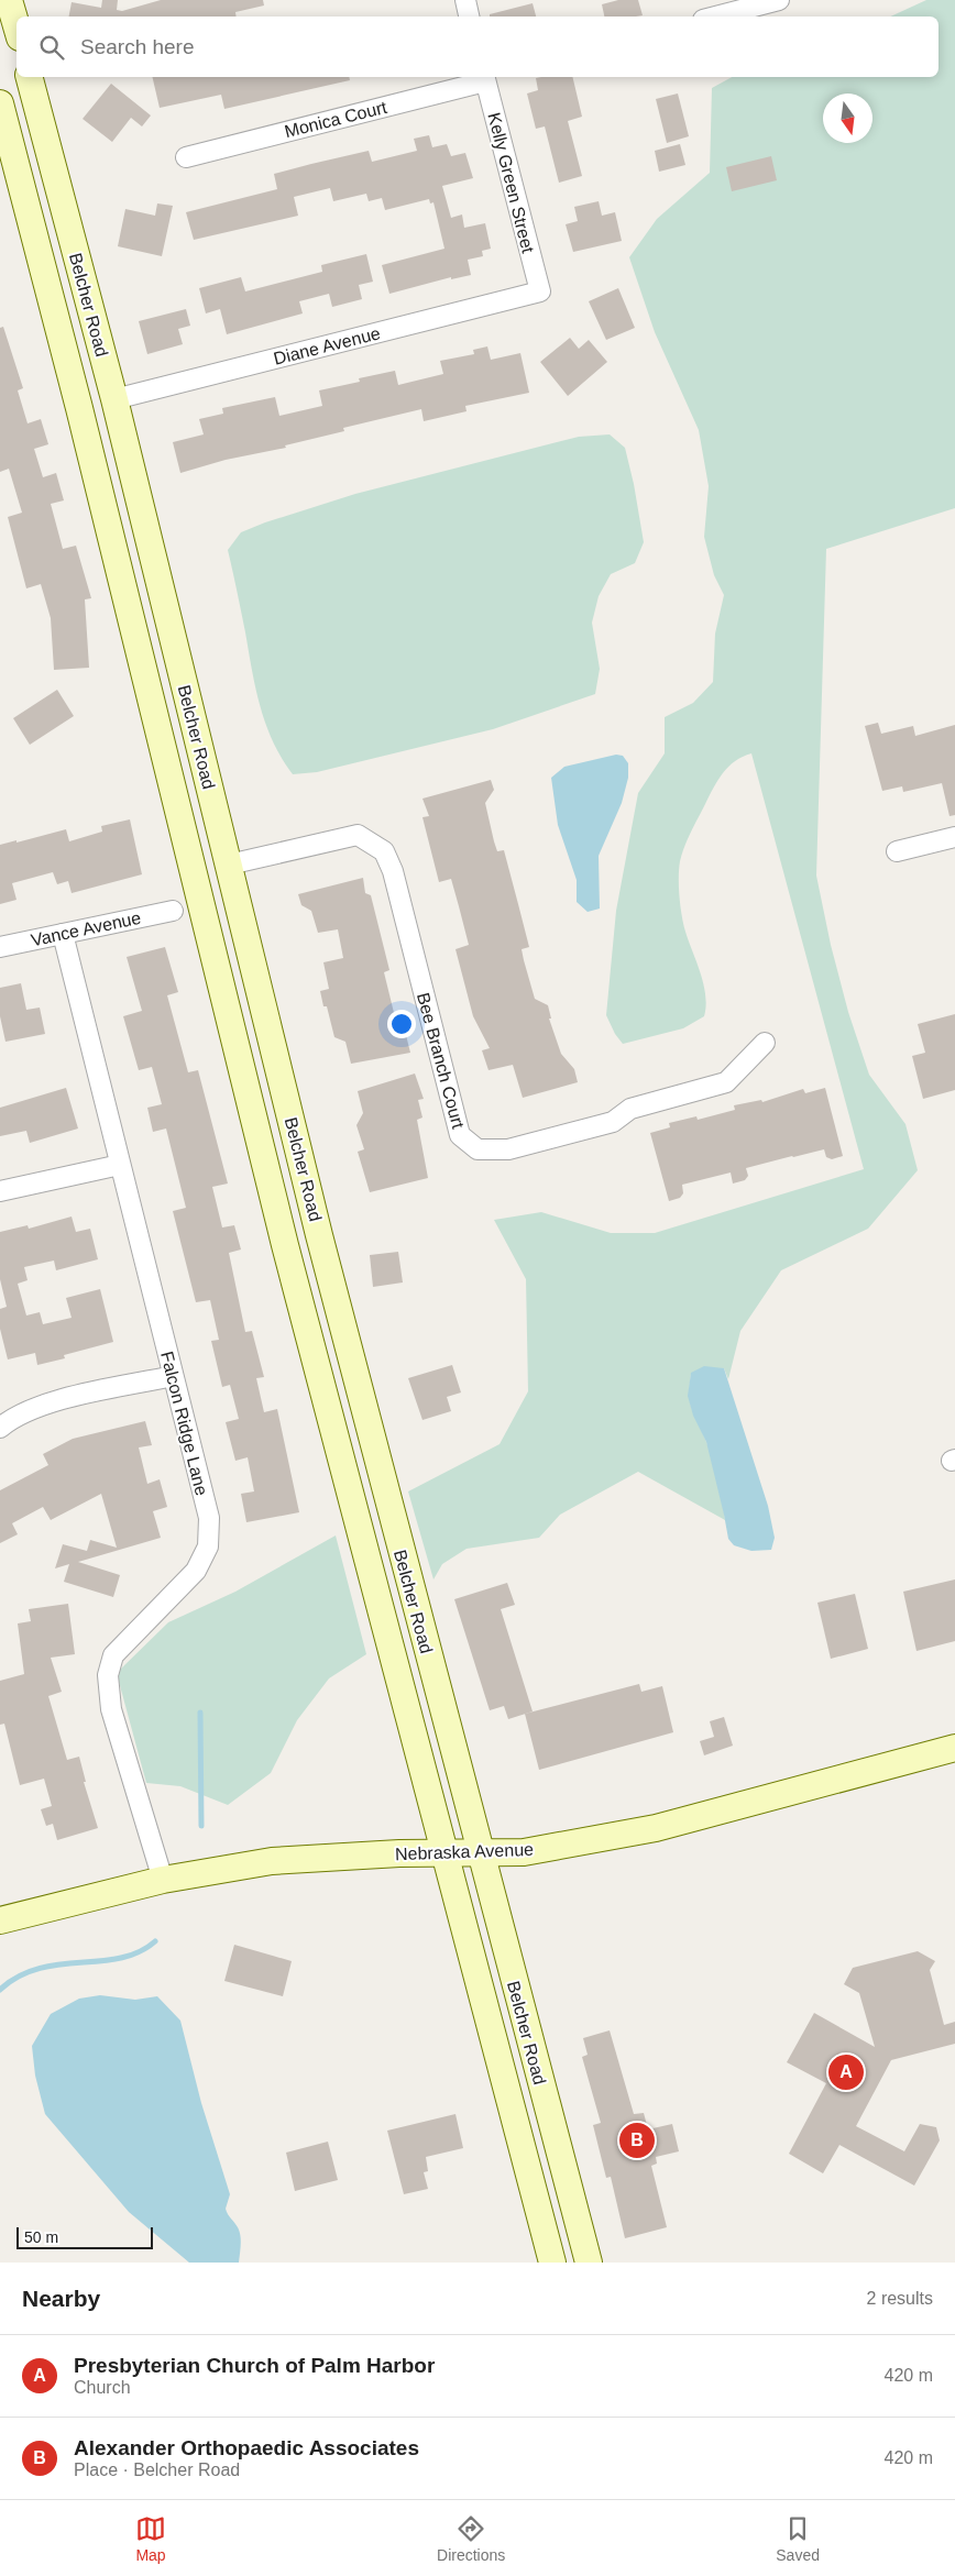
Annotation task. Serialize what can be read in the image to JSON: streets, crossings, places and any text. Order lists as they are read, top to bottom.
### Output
{
  "streets": {
    "main road": ["Belcher Road", "Nebraska Avenue"],
    "street": [
      "Monica Court",
      "Kelly Green Street",
      "Diane Avenue",
      "Vance Avenue",
      "Bee Branch Court",
      "Falcon Ridge Lane"
    ]
  },
  "crossings": [
    ["Monica Court", "Kelly Green Street"],
    ["Kelly Green Street", "Diane Avenue"],
    ["Belcher Road", "Diane Avenue"],
    ["Belcher Road", "Bee Branch Court"],
    ["Belcher Road", "Nebraska Avenue"],
    ["Vance Avenue", "Falcon Ridge Lane"],
    ["Falcon Ridge Lane", "Nebraska Avenue"]
  ],
  "scale_bar": "50 m",
  "north": "bottom",
  "page": {
    "search": "Search here",
    "pins": ["A", "B"],
    "scale": "50 m",
    "heading": ["Nearby", "2 results"],
    "list": [
      {
        "mark": "A",
        "name": "Presbyterian Church of Palm Harbor",
        "note": "Church",
        "value": "420 m"
      },
      {
        "mark": "B",
        "name": "Alexander Orthopaedic Associates",
        "note": "Place · Belcher Road",
        "value": "420 m"
      }
    ],
    "nav": ["Map", "Directions", "Saved"]
  }
}
